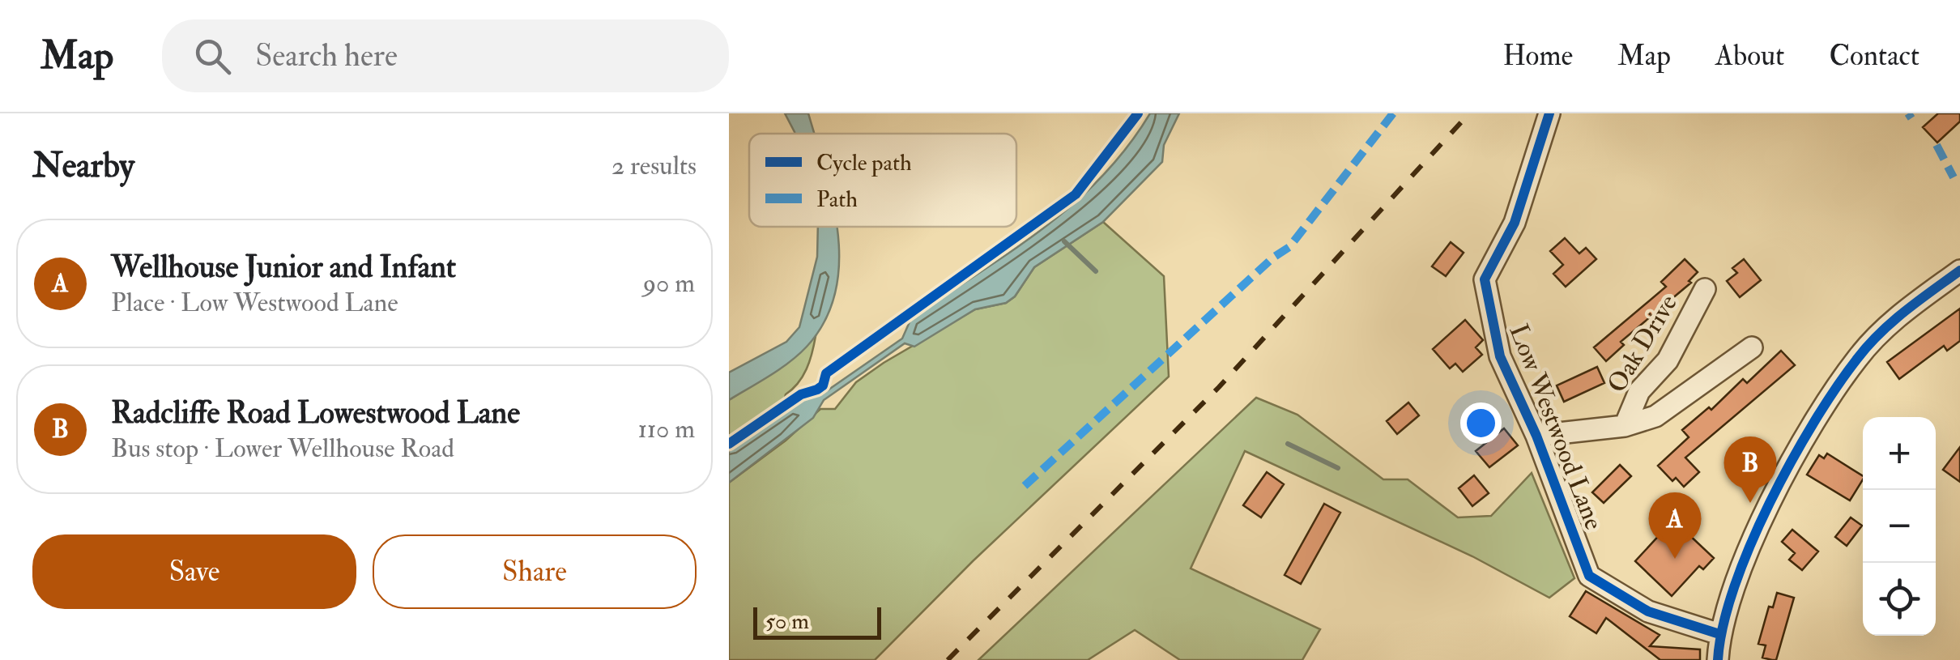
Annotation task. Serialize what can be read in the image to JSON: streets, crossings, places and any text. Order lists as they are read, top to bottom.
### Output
{
  "streets": {
    "street": ["Oak Drive", "Low Westwood Lane"]
  },
  "crossings": [
    ["Oak Drive", "Low Westwood Lane"]
  ],
  "legend": ["Cycle path", "Path"],
  "scale_bar": "50 m",
  "page": {
    "header": "Map",
    "search": "Search here",
    "nav": [
      "Home",
      "Map",
      "About",
      "Contact"
    ],
    "heading": ["Nearby", "2 results"],
    "list": [
      {
        "mark": "A",
        "name": "Wellhouse Junior and Infant",
        "note": "Place · Low Westwood Lane",
        "value": "90 m"
      },
      {
        "mark": "B",
        "name": "Radcliffe Road Lowestwood Lane",
        "note": "Bus stop · Lower Wellhouse Road",
        "value": "110 m"
      }
    ],
    "map_buttons": ["+", "−"],
    "pins": ["B", "A"],
    "buttons": ["Save", "Share"],
    "scale": "50 m"
  }
}
